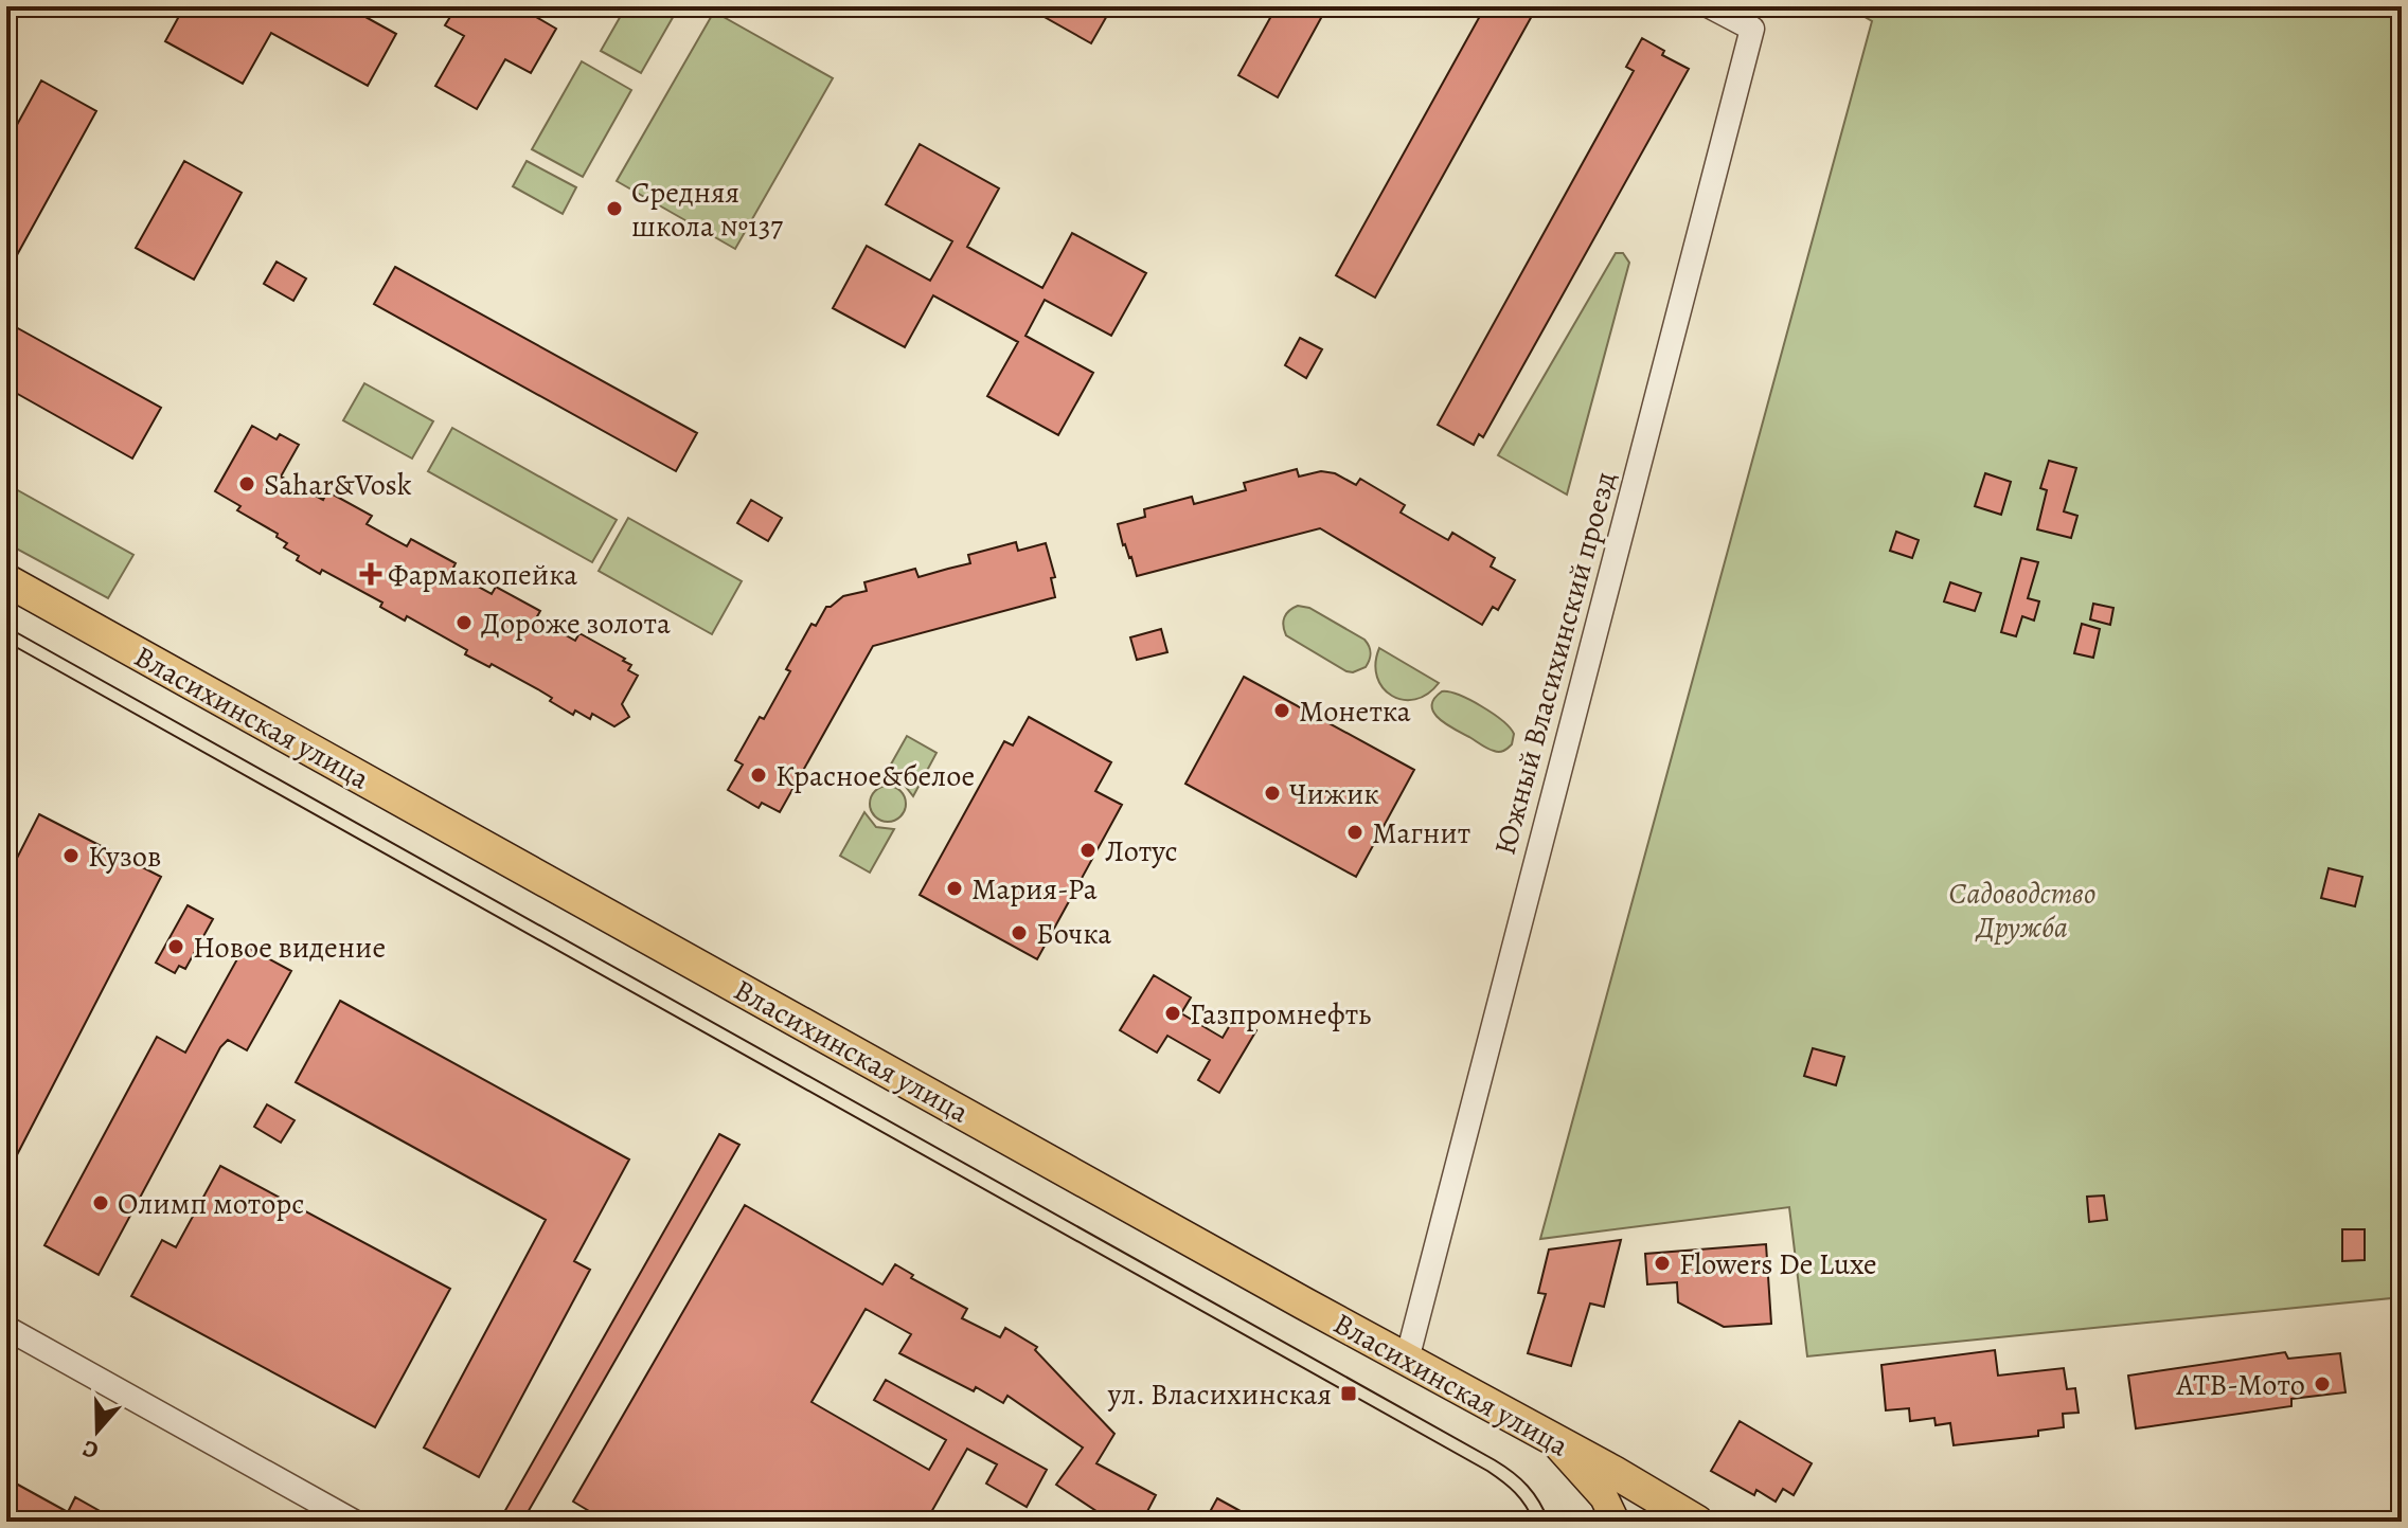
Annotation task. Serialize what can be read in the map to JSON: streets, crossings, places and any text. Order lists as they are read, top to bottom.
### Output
{
  "streets": {
    "highway": ["Власихинская улица"],
    "street": ["Южный Власихинский проезд"]
  },
  "crossings": [
    ["Южный Власихинский проезд", "Власихинская улица"]
  ],
  "parks": ["Садоводство Дружба"],
  "places": {
    "other": [
      "Средняя школа №137",
      "Sahar&Vosk",
      "Дороже золота",
      "Монетка",
      "Красное&белое",
      "Чижик",
      "Магнит",
      "Лотус",
      "Кузов",
      "Мария-Ра",
      "Бочка",
      "Новое видение",
      "Газпромнефть",
      "Олимп моторс",
      "Flowers De Luxe",
      "АТВ-Мото"
    ],
    "health": ["Фармакопейка"],
    "transit": ["ул. Власихинская"]
  },
  "north": "bottom"
}
